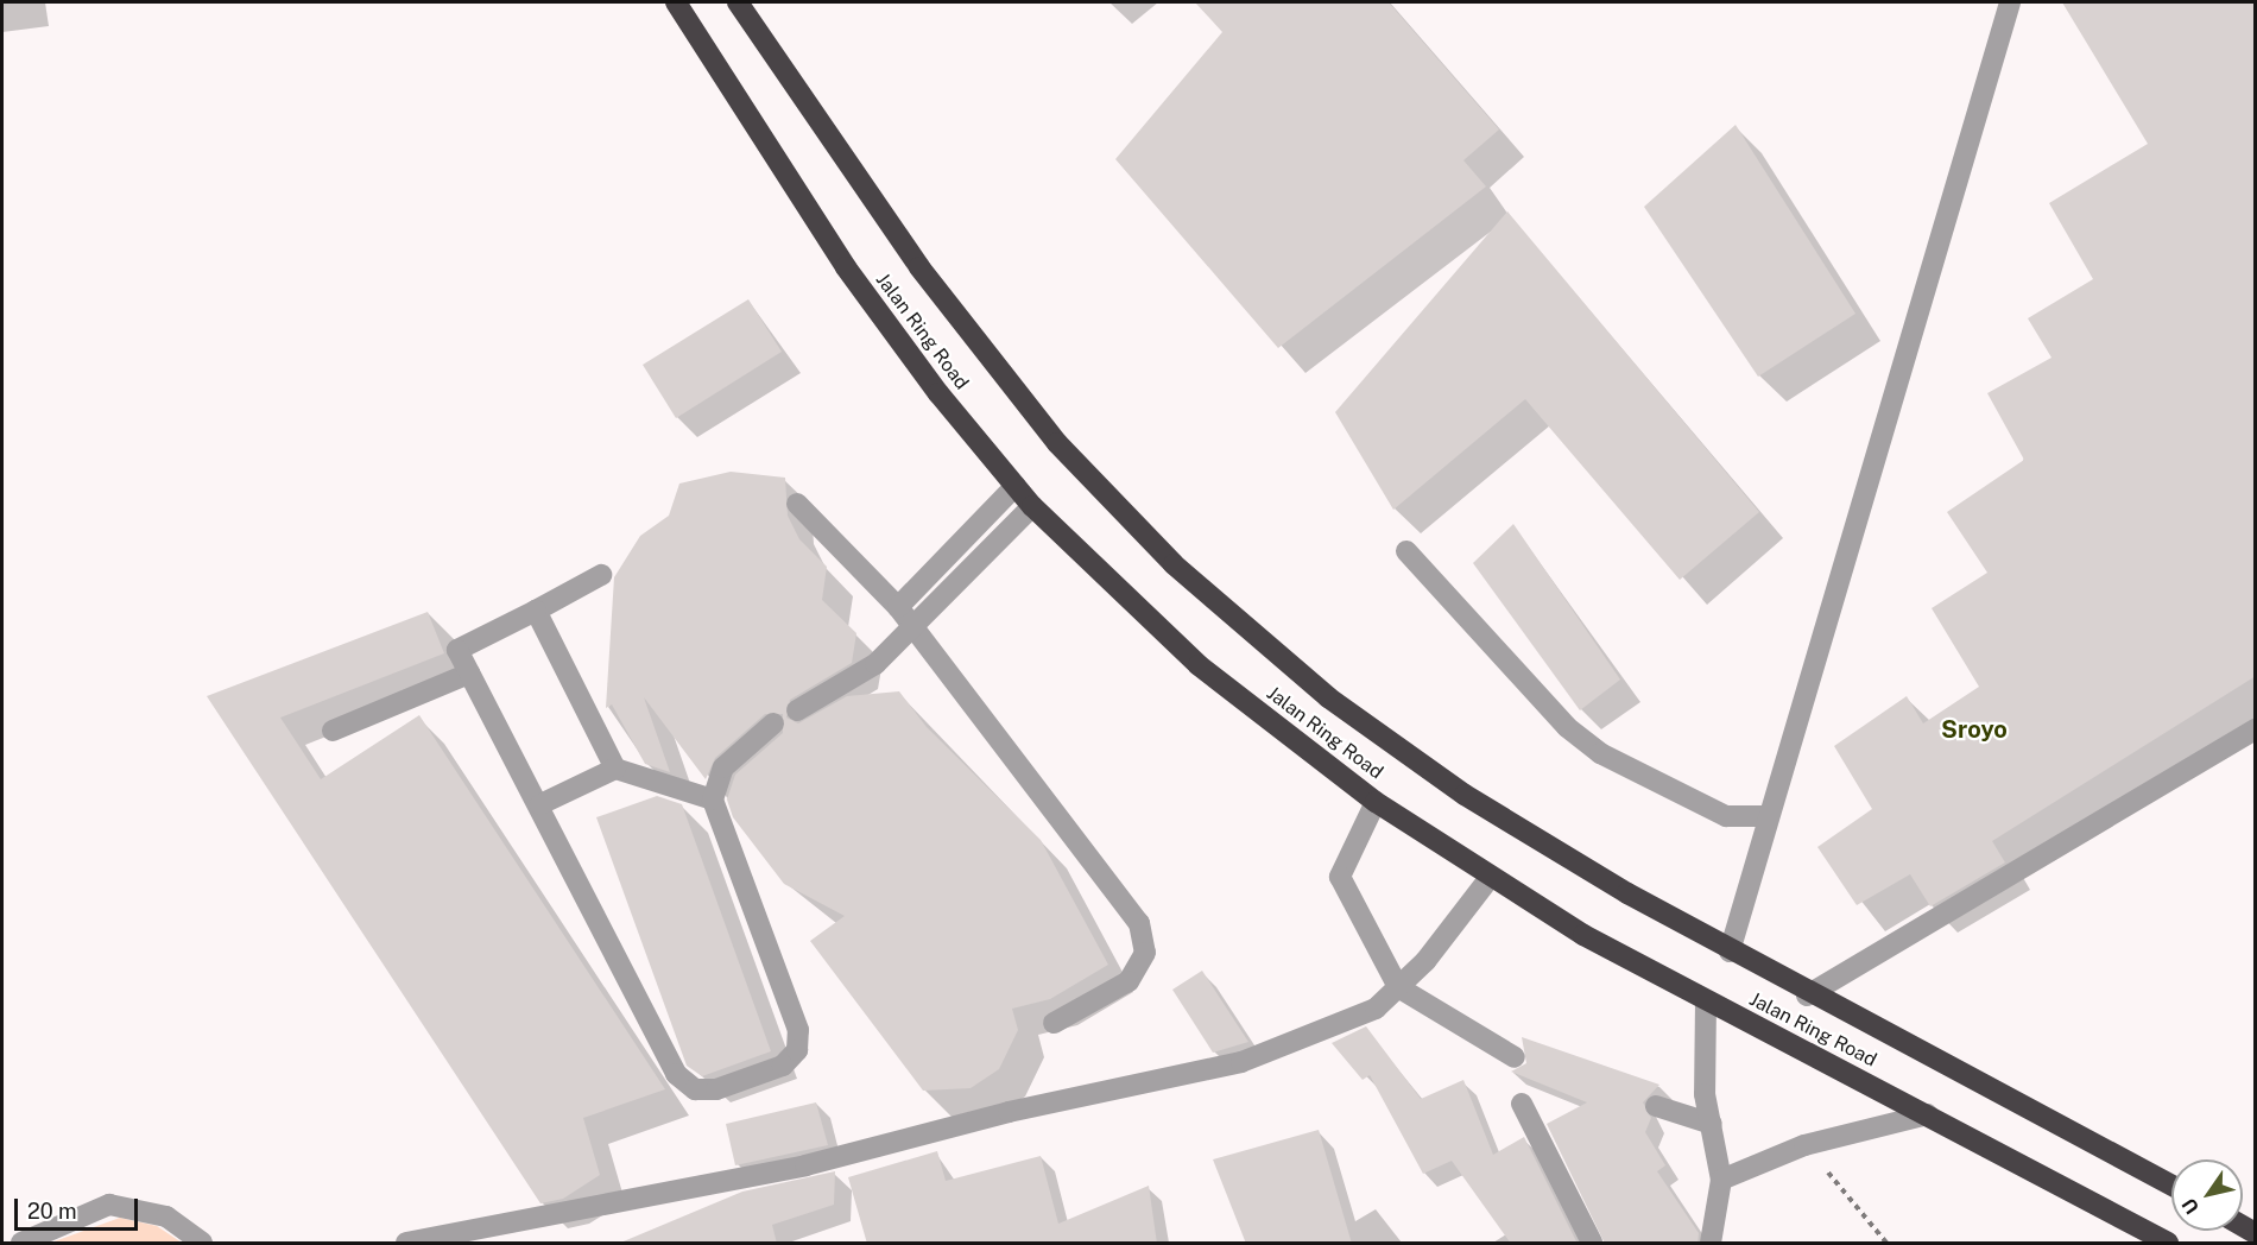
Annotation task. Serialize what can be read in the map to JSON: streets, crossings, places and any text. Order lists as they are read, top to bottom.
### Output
{
  "streets": {
    "highway": ["Jalan Ring Road"]
  },
  "districts": ["Sroyo"],
  "scale_bar": "20 m",
  "north": "bottom left"
}
